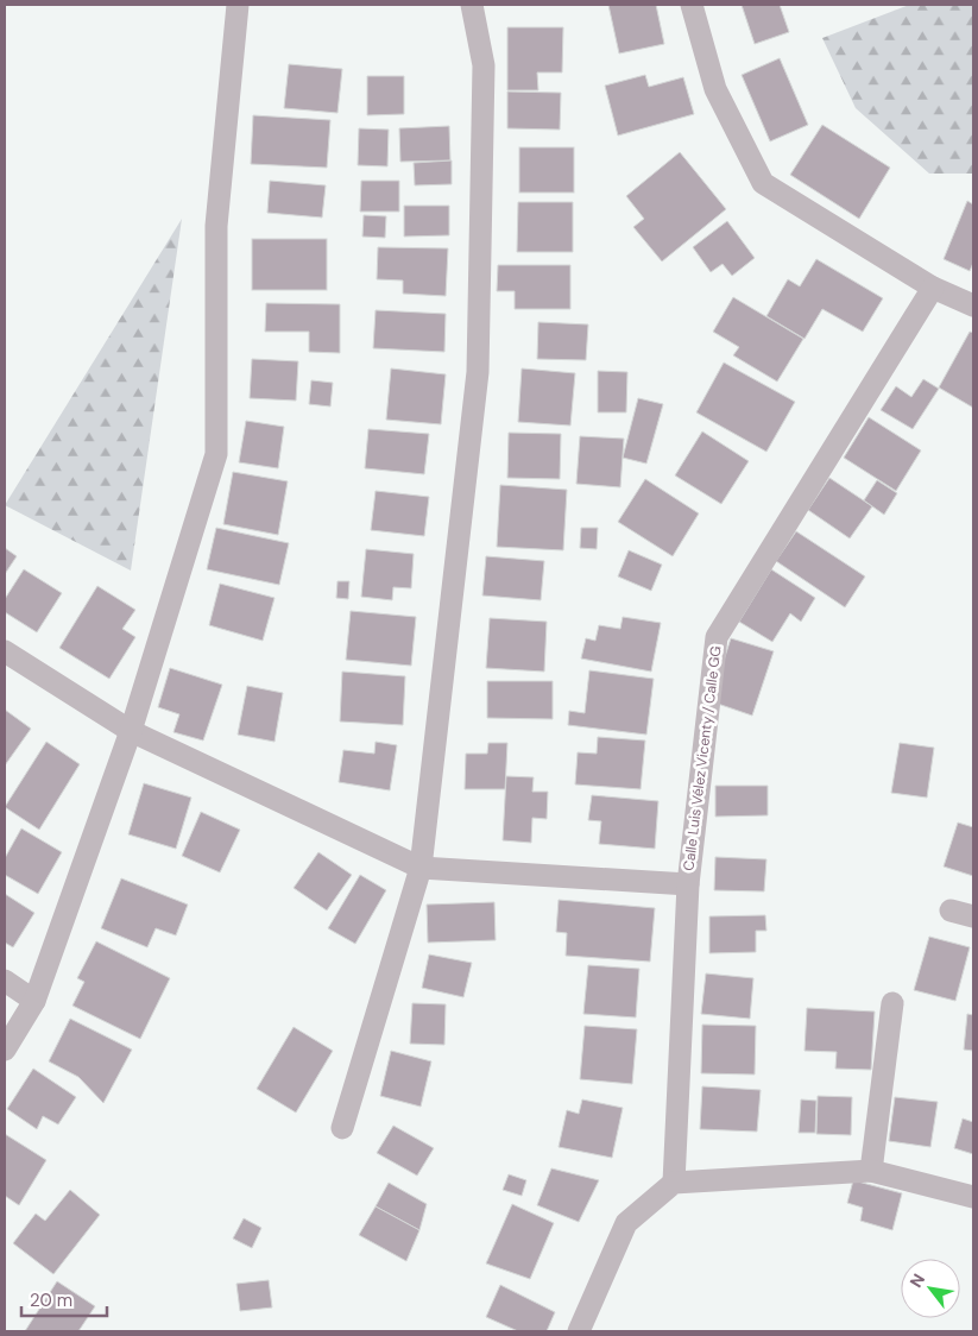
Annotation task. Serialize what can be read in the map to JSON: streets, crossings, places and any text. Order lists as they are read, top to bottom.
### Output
{
  "streets": {
    "street": ["Calle Luis Vélez Vicenty / Calle GG"]
  },
  "scale_bar": "20 m",
  "north": "top left"
}
